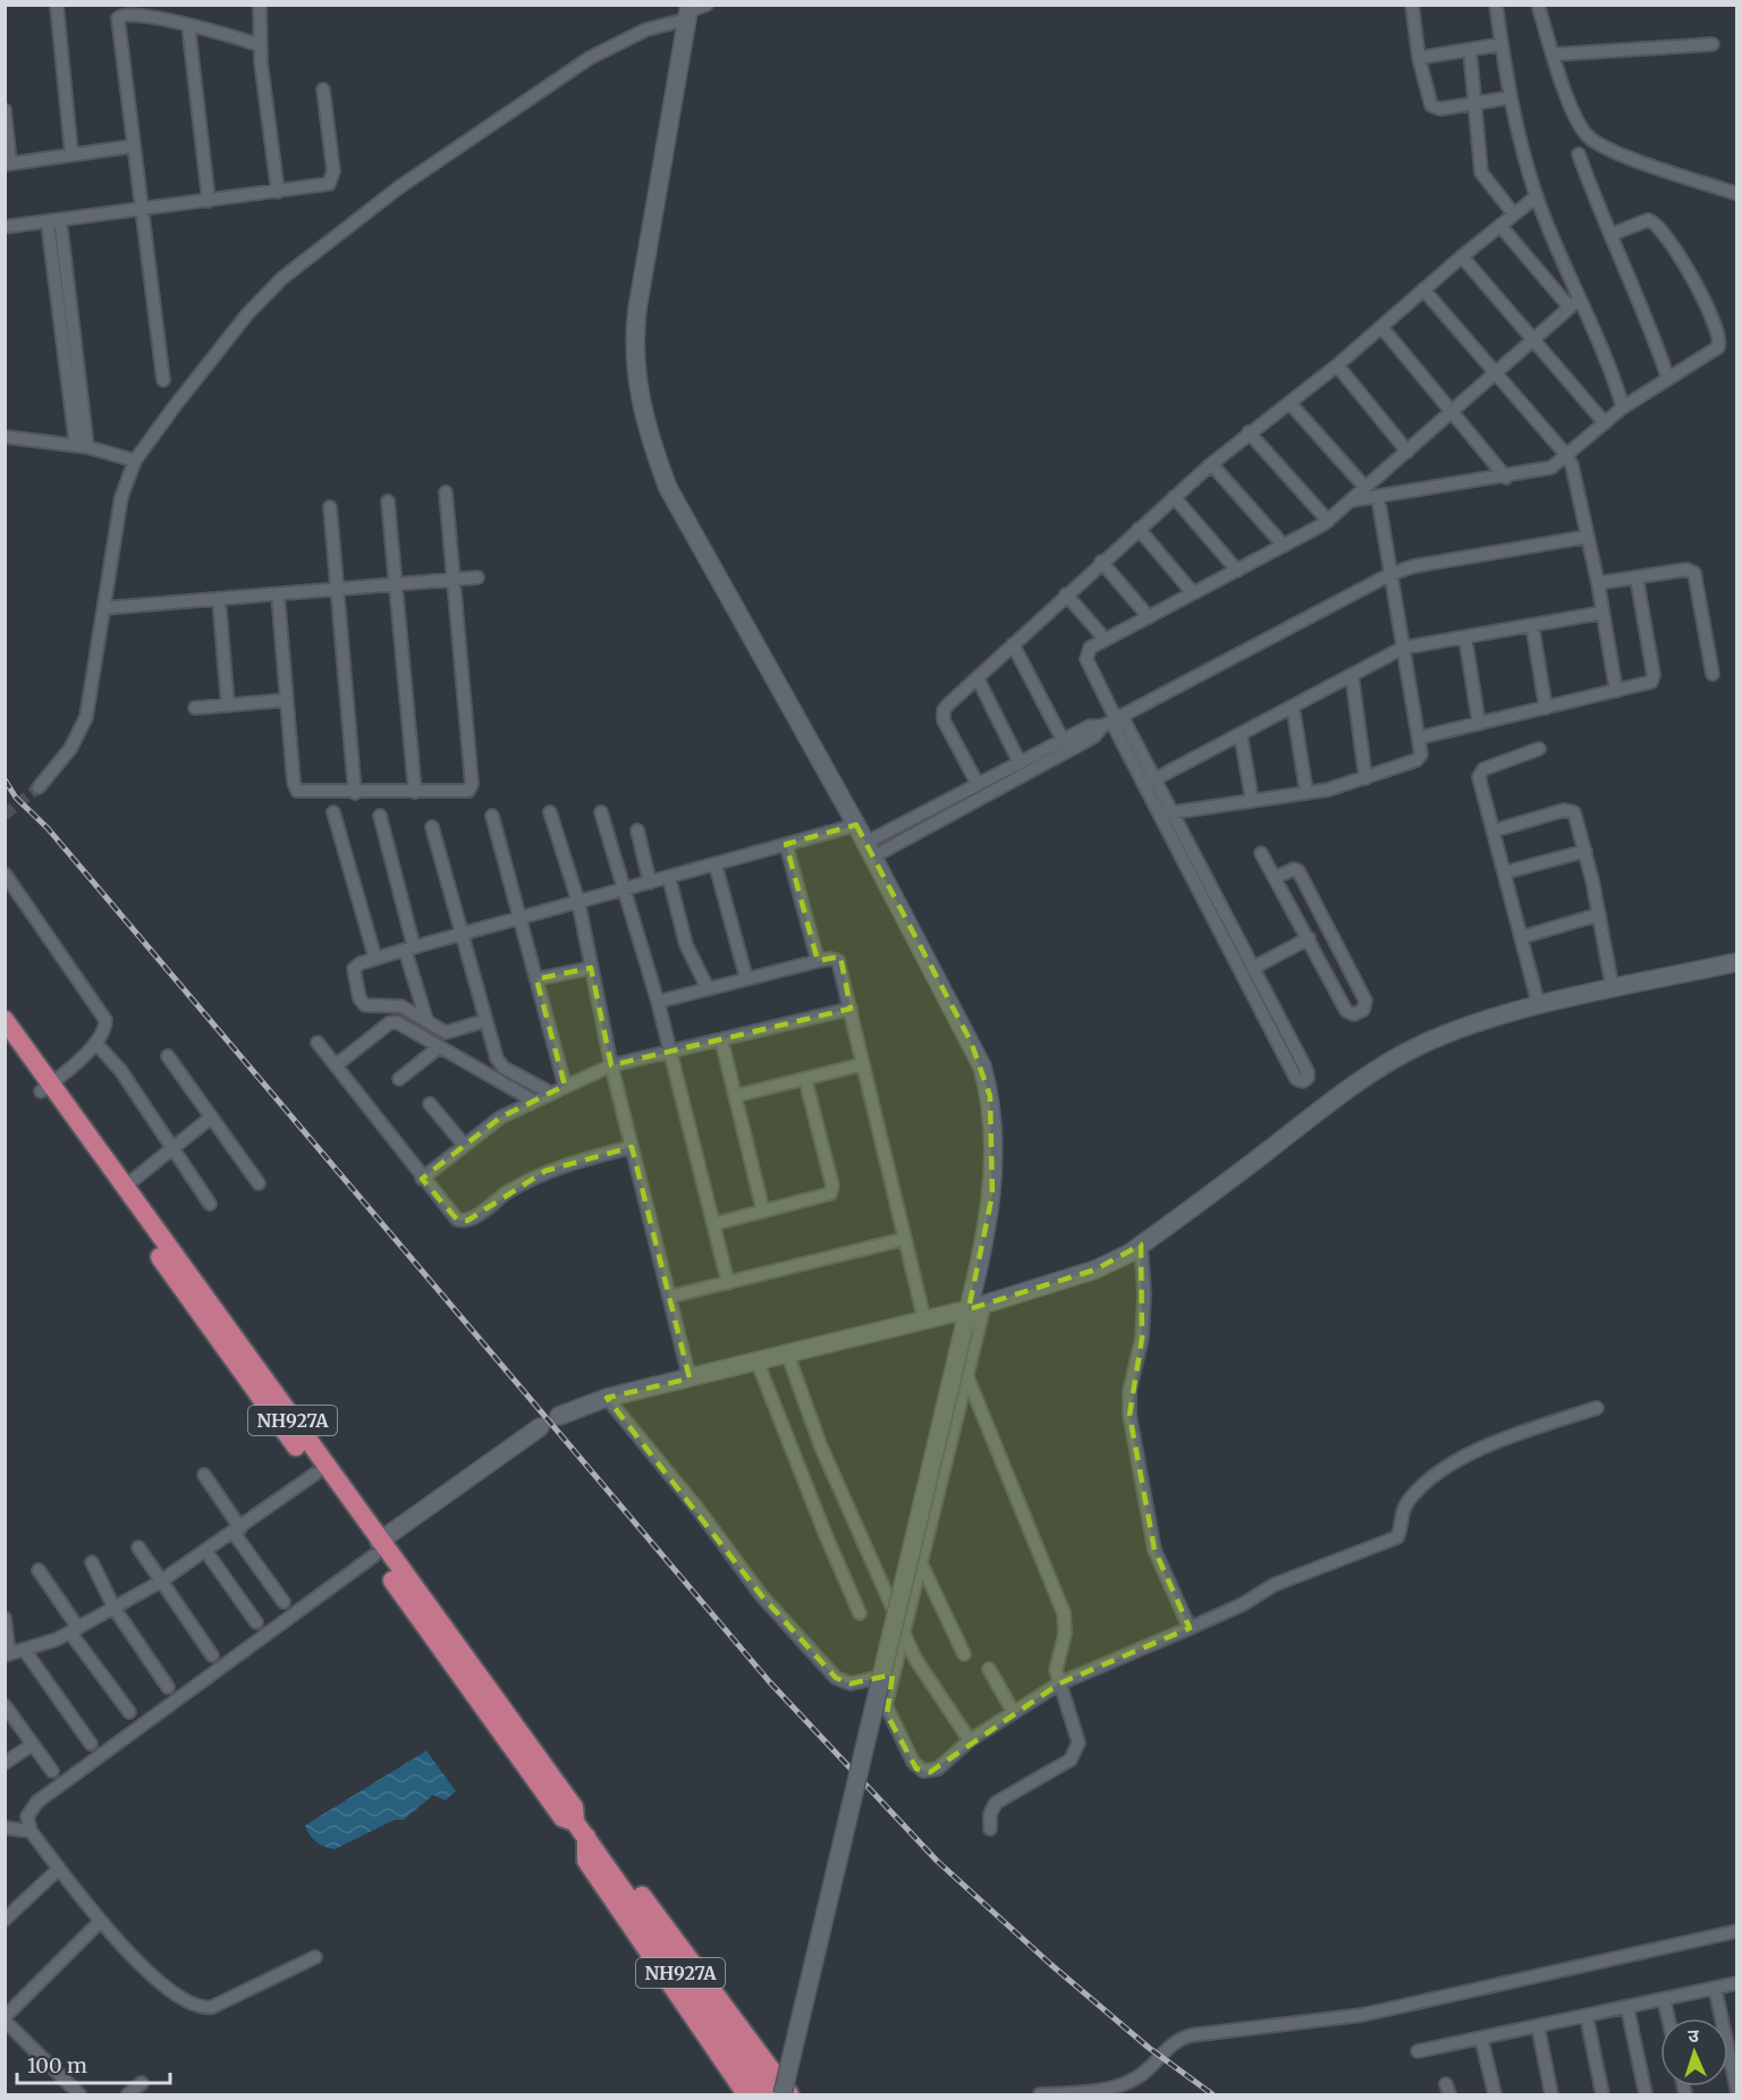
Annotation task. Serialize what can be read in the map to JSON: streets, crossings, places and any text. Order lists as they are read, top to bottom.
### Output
{
  "streets": {
    "highway": ["NH927A"]
  },
  "scale_bar": "100 m",
  "north": "top"
}
